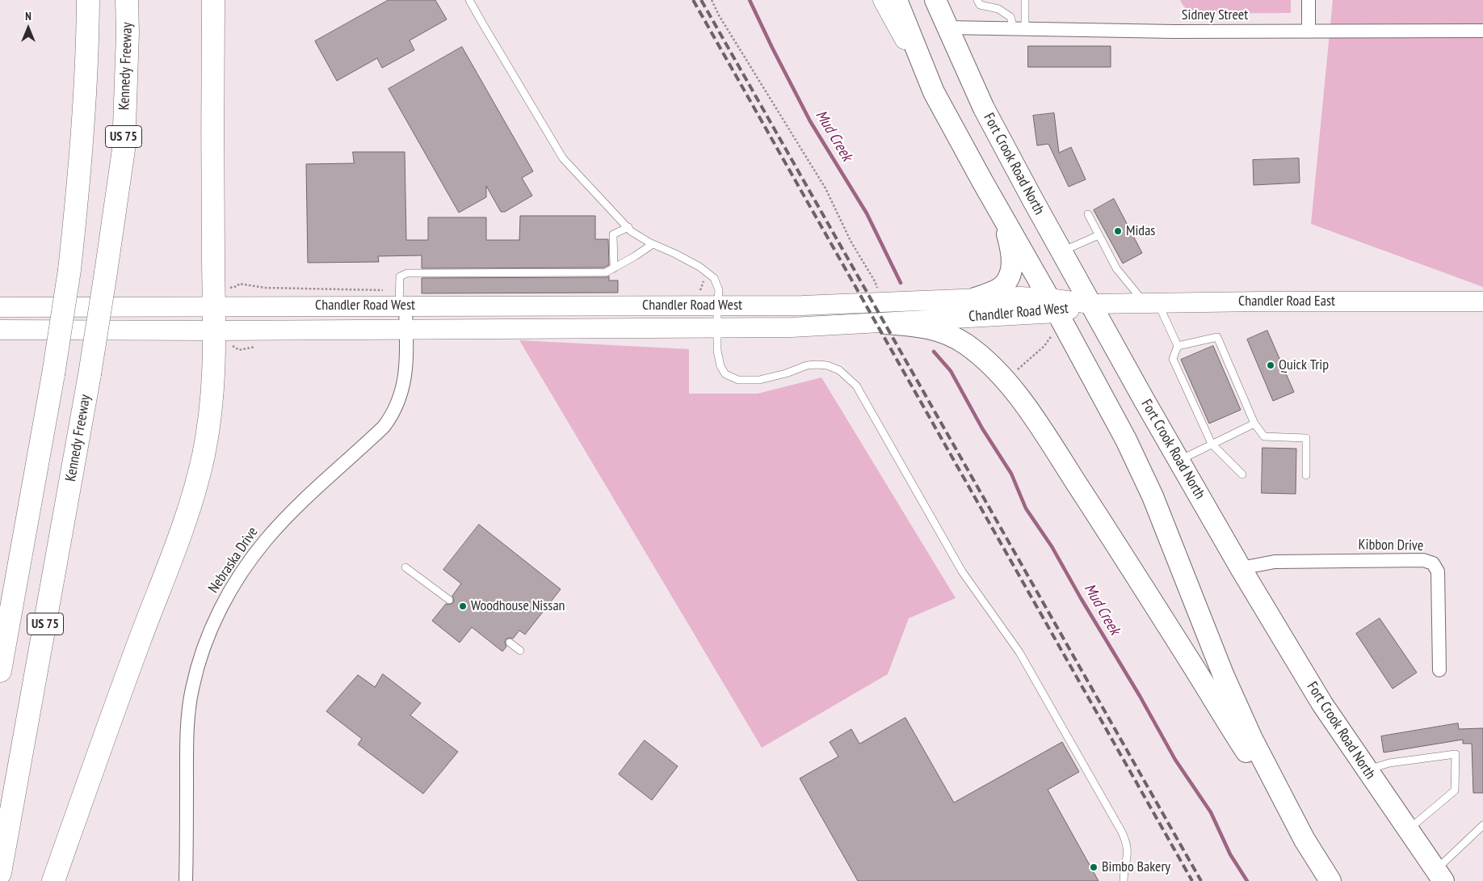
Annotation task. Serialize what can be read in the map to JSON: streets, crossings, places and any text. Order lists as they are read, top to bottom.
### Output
{
  "streets": {
    "highway": ["Kennedy Freeway", "US 75"],
    "main road": ["Fort Crook Road North", "Chandler Road East", "Chandler Road West"],
    "street": ["Sidney Street", "Kibbon Drive", "Nebraska Drive"]
  },
  "crossings": [
    ["Sidney Street", "Fort Crook Road North"],
    ["Fort Crook Road North", "Chandler Road East"],
    ["Fort Crook Road North", "Chandler Road West"],
    ["Fort Crook Road North", "Kibbon Drive"],
    ["Chandler Road East", "Chandler Road West"],
    ["Chandler Road West", "Nebraska Drive"]
  ],
  "water": ["Mud Creek"],
  "places": [
    "Midas",
    "Quick Trip",
    "Woodhouse Nissan",
    "Bimbo Bakery"
  ],
  "north": "top"
}
